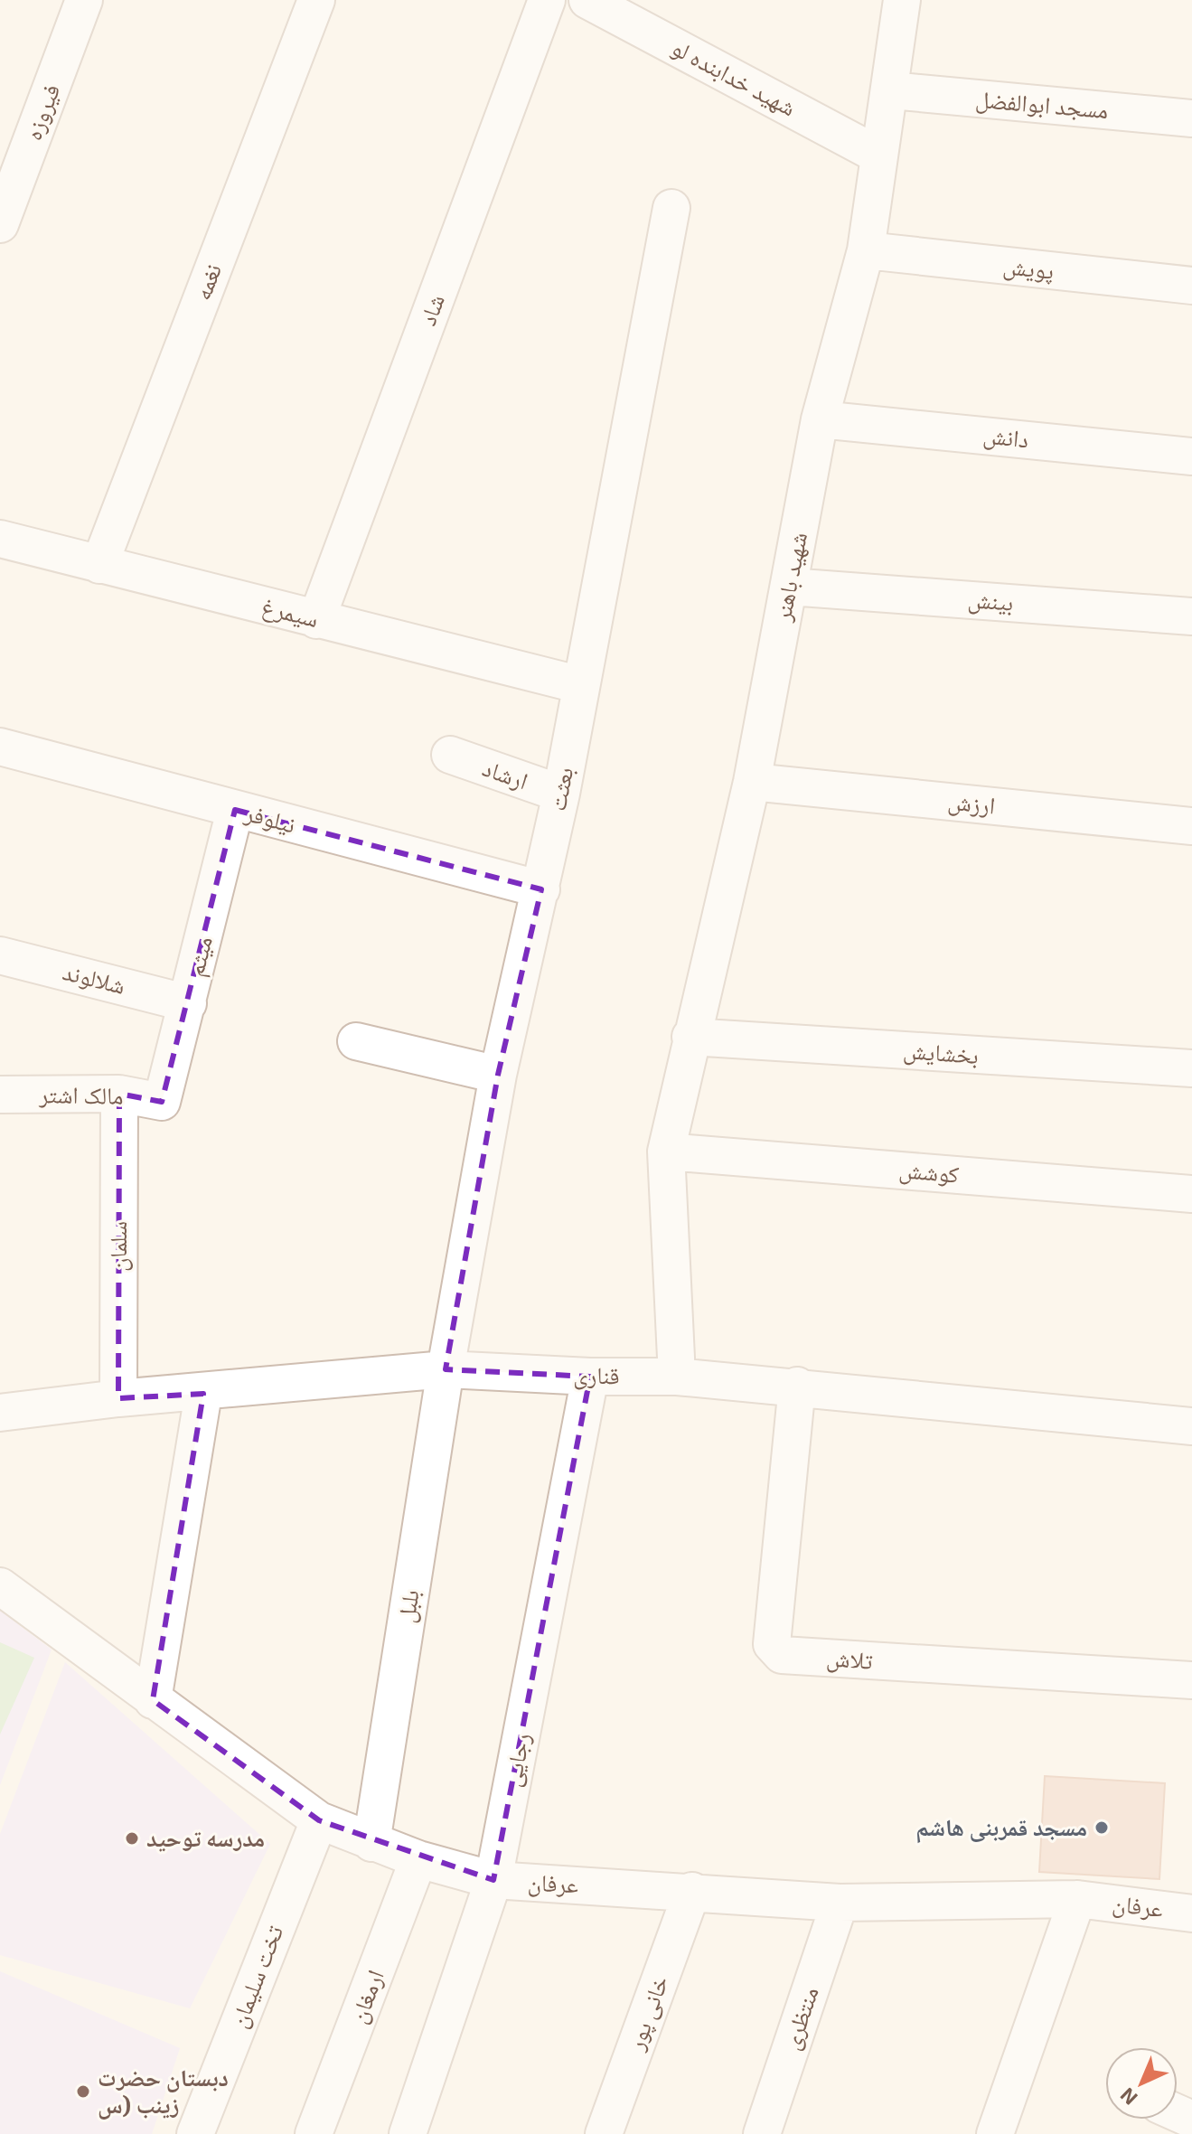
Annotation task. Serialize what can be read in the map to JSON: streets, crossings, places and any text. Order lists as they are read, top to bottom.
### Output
{
  "streets": {
    "street": [
      "شهید خدابنده لو",
      "مسجد ابوالفضل",
      "فیروزه",
      "پویش",
      "نغمه",
      "شاد",
      "دانش",
      "شهید باهنر",
      "بینش",
      "سیمرغ",
      "ارشاد",
      "بعثت",
      "ارزش",
      "نیلوفر",
      "میثم",
      "شلالوند",
      "بخشایش",
      "مالک اشتر",
      "کوشش",
      "سلمان",
      "قناری",
      "بلبل",
      "تلاش",
      "رجایی",
      "عرفان",
      "تخت سلیمان",
      "ارمغان",
      "خانی پور",
      "منتظری"
    ]
  },
  "crossings": [
    ["شهید خدابنده لو", "شهید باهنر"],
    ["مسجد ابوالفضل", "شهید باهنر"],
    ["پویش", "شهید باهنر"],
    ["نغمه", "سیمرغ"],
    ["شاد", "سیمرغ"],
    ["دانش", "شهید باهنر"],
    ["شهید باهنر", "بینش"],
    ["شهید باهنر", "ارزش"],
    ["شهید باهنر", "بخشایش"],
    ["شهید باهنر", "کوشش"],
    ["شهید باهنر", "قناری"],
    ["سیمرغ", "بعثت"],
    ["ارشاد", "بعثت"],
    ["بعثت", "نیلوفر"],
    ["بعثت", "قناری"],
    ["بعثت", "بلبل"],
    ["نیلوفر", "میثم"],
    ["میثم", "شلالوند"],
    ["میثم", "مالک اشتر"],
    ["مالک اشتر", "سلمان"],
    ["سلمان", "قناری"],
    ["قناری", "بلبل"],
    ["قناری", "تلاش"],
    ["قناری", "رجایی"],
    ["بلبل", "عرفان"],
    ["رجایی", "عرفان"],
    ["عرفان", "تخت سلیمان"],
    ["عرفان", "ارمغان"],
    ["عرفان", "خانی پور"],
    ["عرفان", "منتظری"]
  ],
  "places": ["مسجد قمربنی هاشم", "مدرسه توحید", "دبستان حضرت زینب (س"],
  "north": "bottom left"
}
